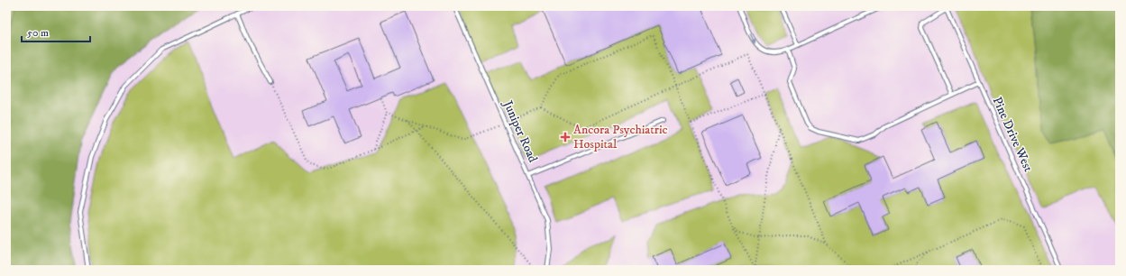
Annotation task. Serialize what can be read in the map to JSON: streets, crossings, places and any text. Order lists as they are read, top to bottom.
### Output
{
  "streets": {
    "lane": ["Juniper Road", "Pine Drive West"]
  },
  "places": {
    "health": ["Ancora Psychiatric Hospital"]
  },
  "scale_bar": "50 m"
}
